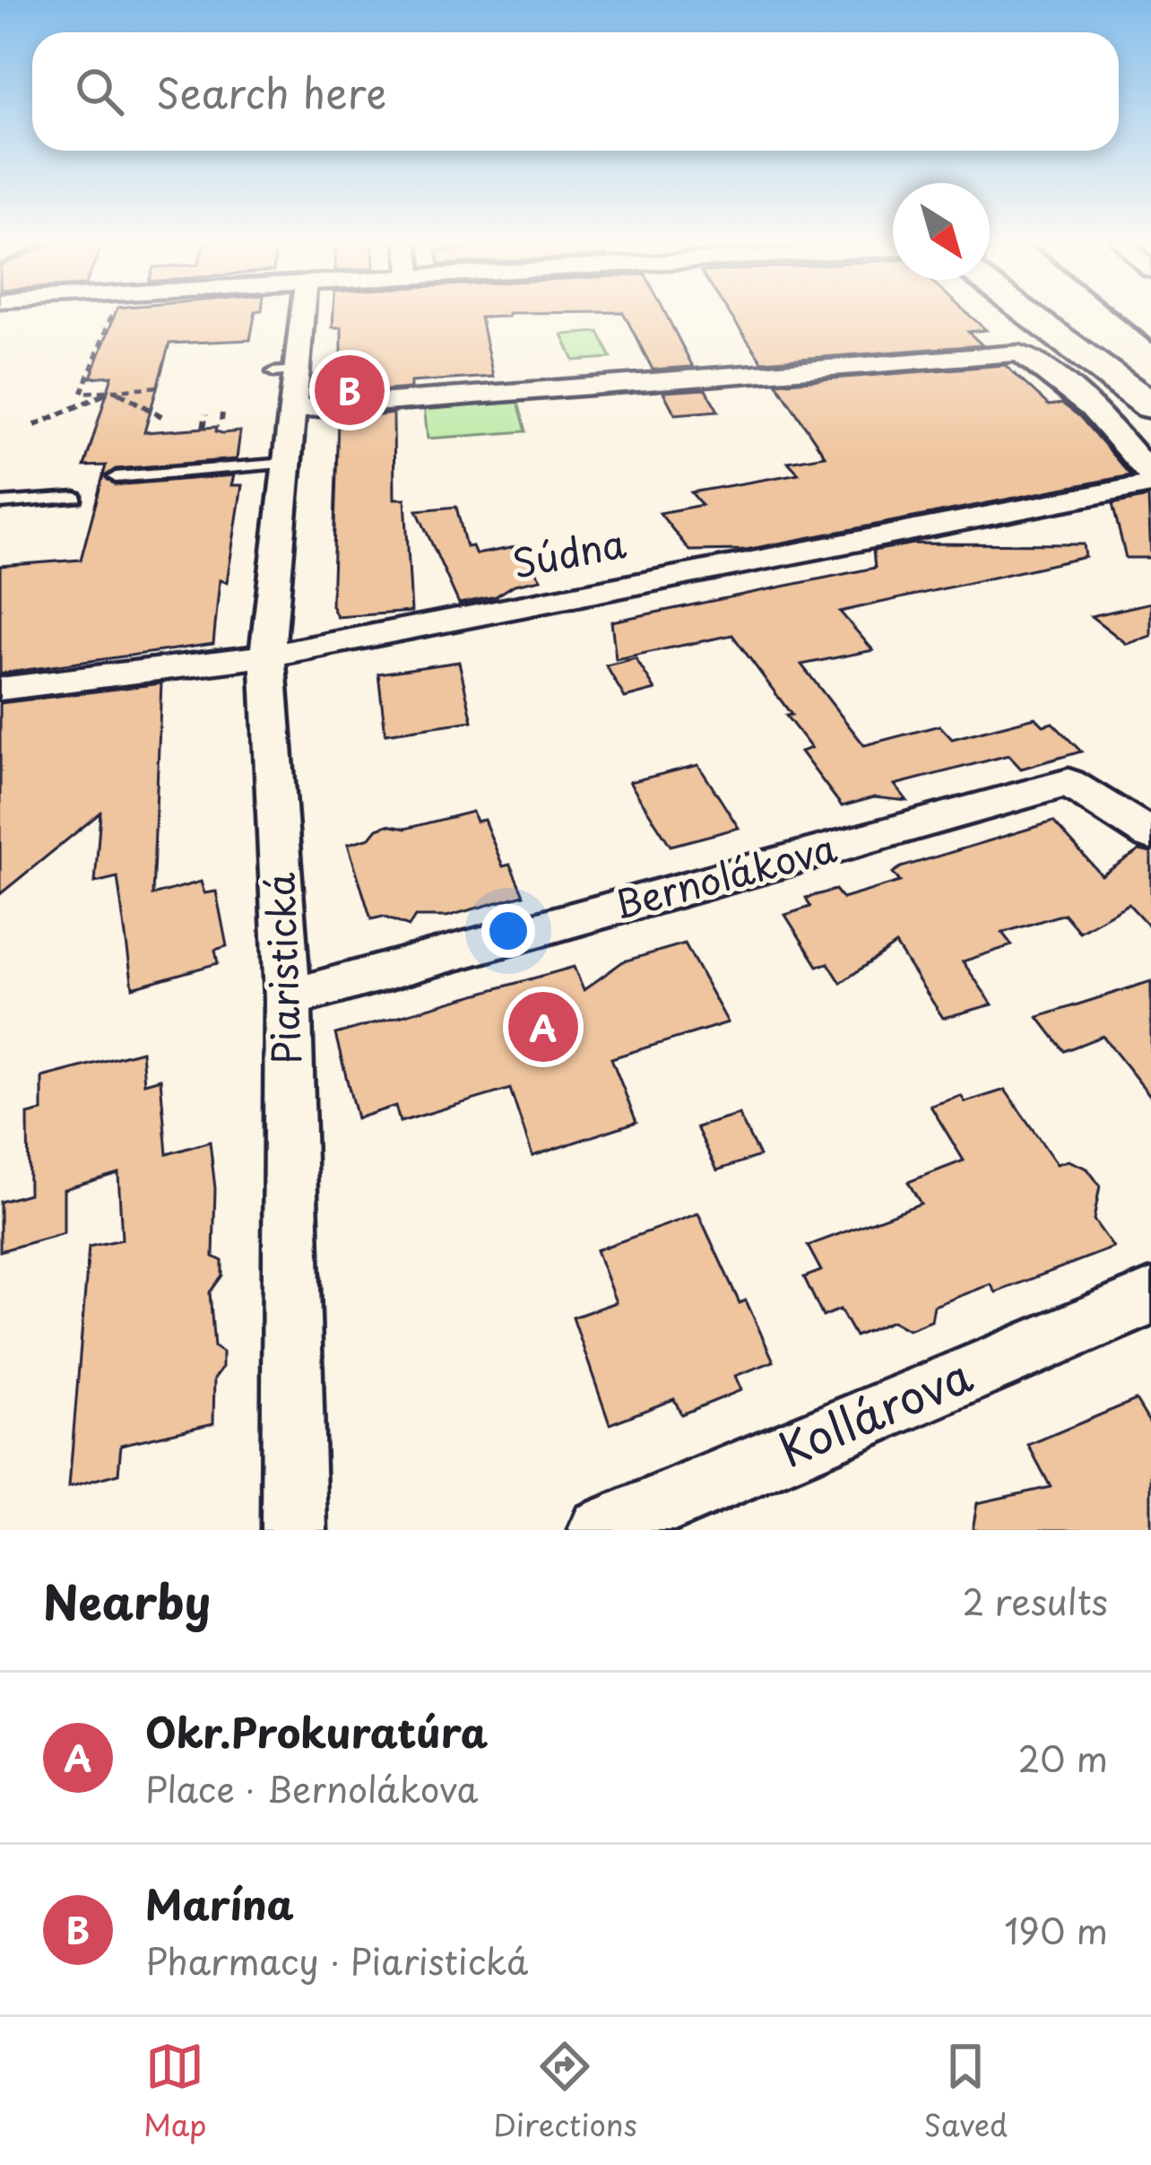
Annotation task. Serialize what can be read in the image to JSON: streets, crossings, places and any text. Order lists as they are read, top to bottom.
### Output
{
  "streets": {
    "street": [
      "Súdna",
      "Bernolákova",
      "Piaristická",
      "Kollárova"
    ]
  },
  "crossings": [
    ["Súdna", "Piaristická"],
    ["Bernolákova", "Piaristická"]
  ],
  "north": "bottom right",
  "page": {
    "search": "Search here",
    "pins": ["B", "A"],
    "heading": ["Nearby", "2 results"],
    "list": [
      {
        "mark": "A",
        "name": "Okr.Prokuratúra",
        "note": "Place · Bernolákova",
        "value": "20 m"
      },
      {
        "mark": "B",
        "name": "Marína",
        "note": "Pharmacy · Piaristická",
        "value": "190 m"
      }
    ],
    "nav": ["Map", "Directions", "Saved"]
  }
}
